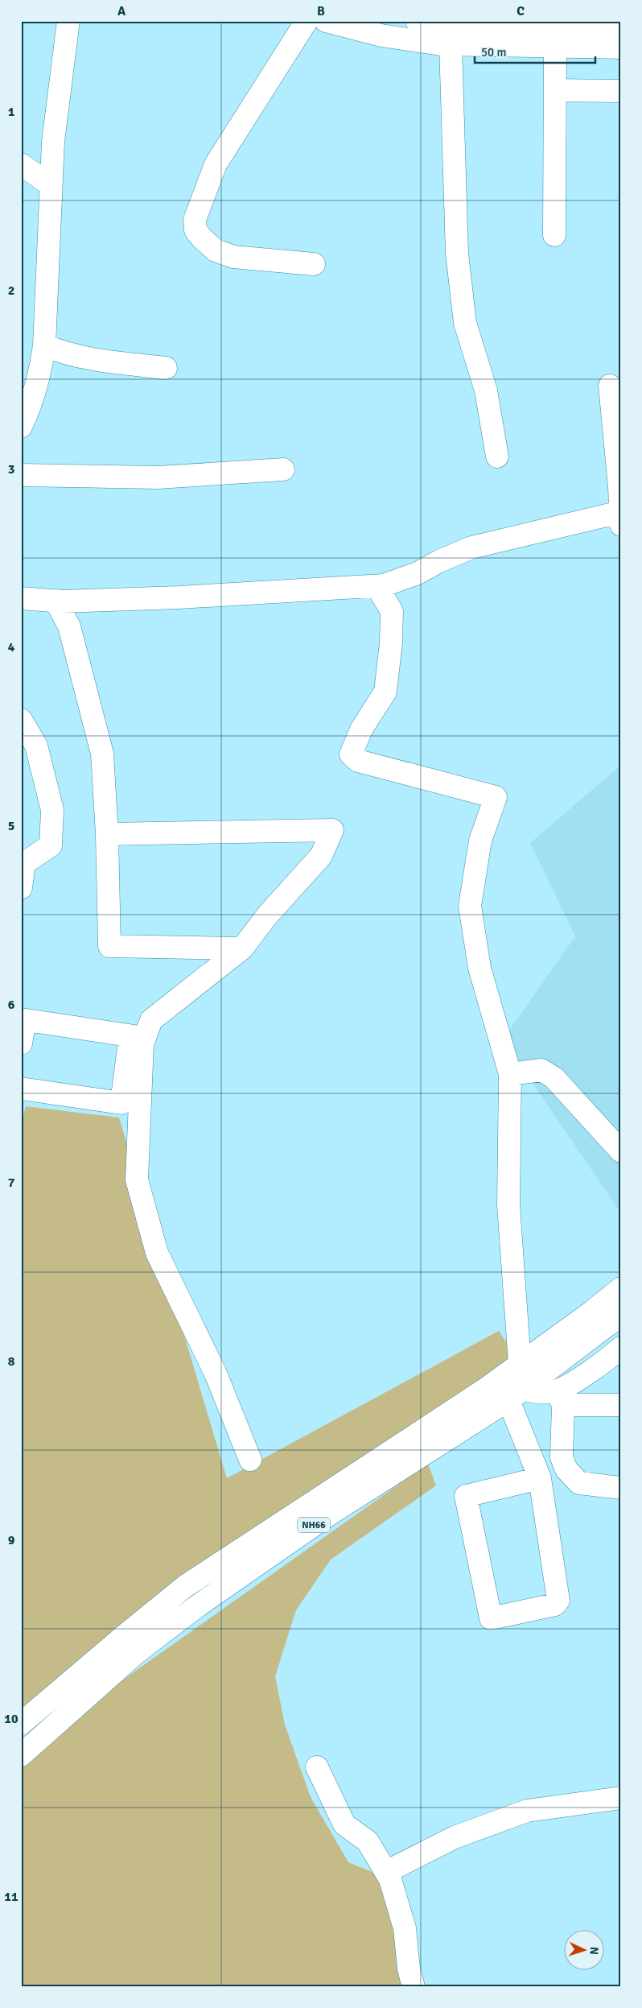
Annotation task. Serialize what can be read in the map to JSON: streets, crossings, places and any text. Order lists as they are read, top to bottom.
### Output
{
  "streets": {
    "main road": ["NH66"]
  },
  "scale_bar": "50 m",
  "north": "right",
  "grid": {
    "columns": ["A", "B", "C"],
    "rows": [
      "1",
      "2",
      "3",
      "4",
      "5",
      "6",
      "7",
      "8",
      "9",
      "10",
      "11"
    ]
  }
}
